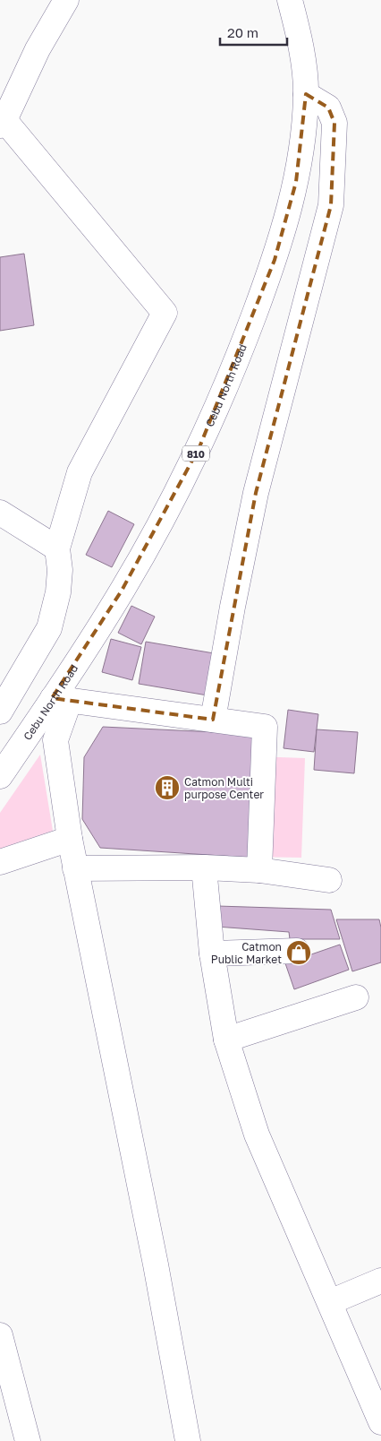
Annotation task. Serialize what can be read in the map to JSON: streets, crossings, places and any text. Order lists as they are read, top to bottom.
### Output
{
  "streets": {
    "main road": ["Cebu North Road", "810"]
  },
  "places": {
    "building": ["Catmon Multi purpose Center"],
    "shop": ["Catmon Public Market"]
  },
  "scale_bar": "20 m"
}
